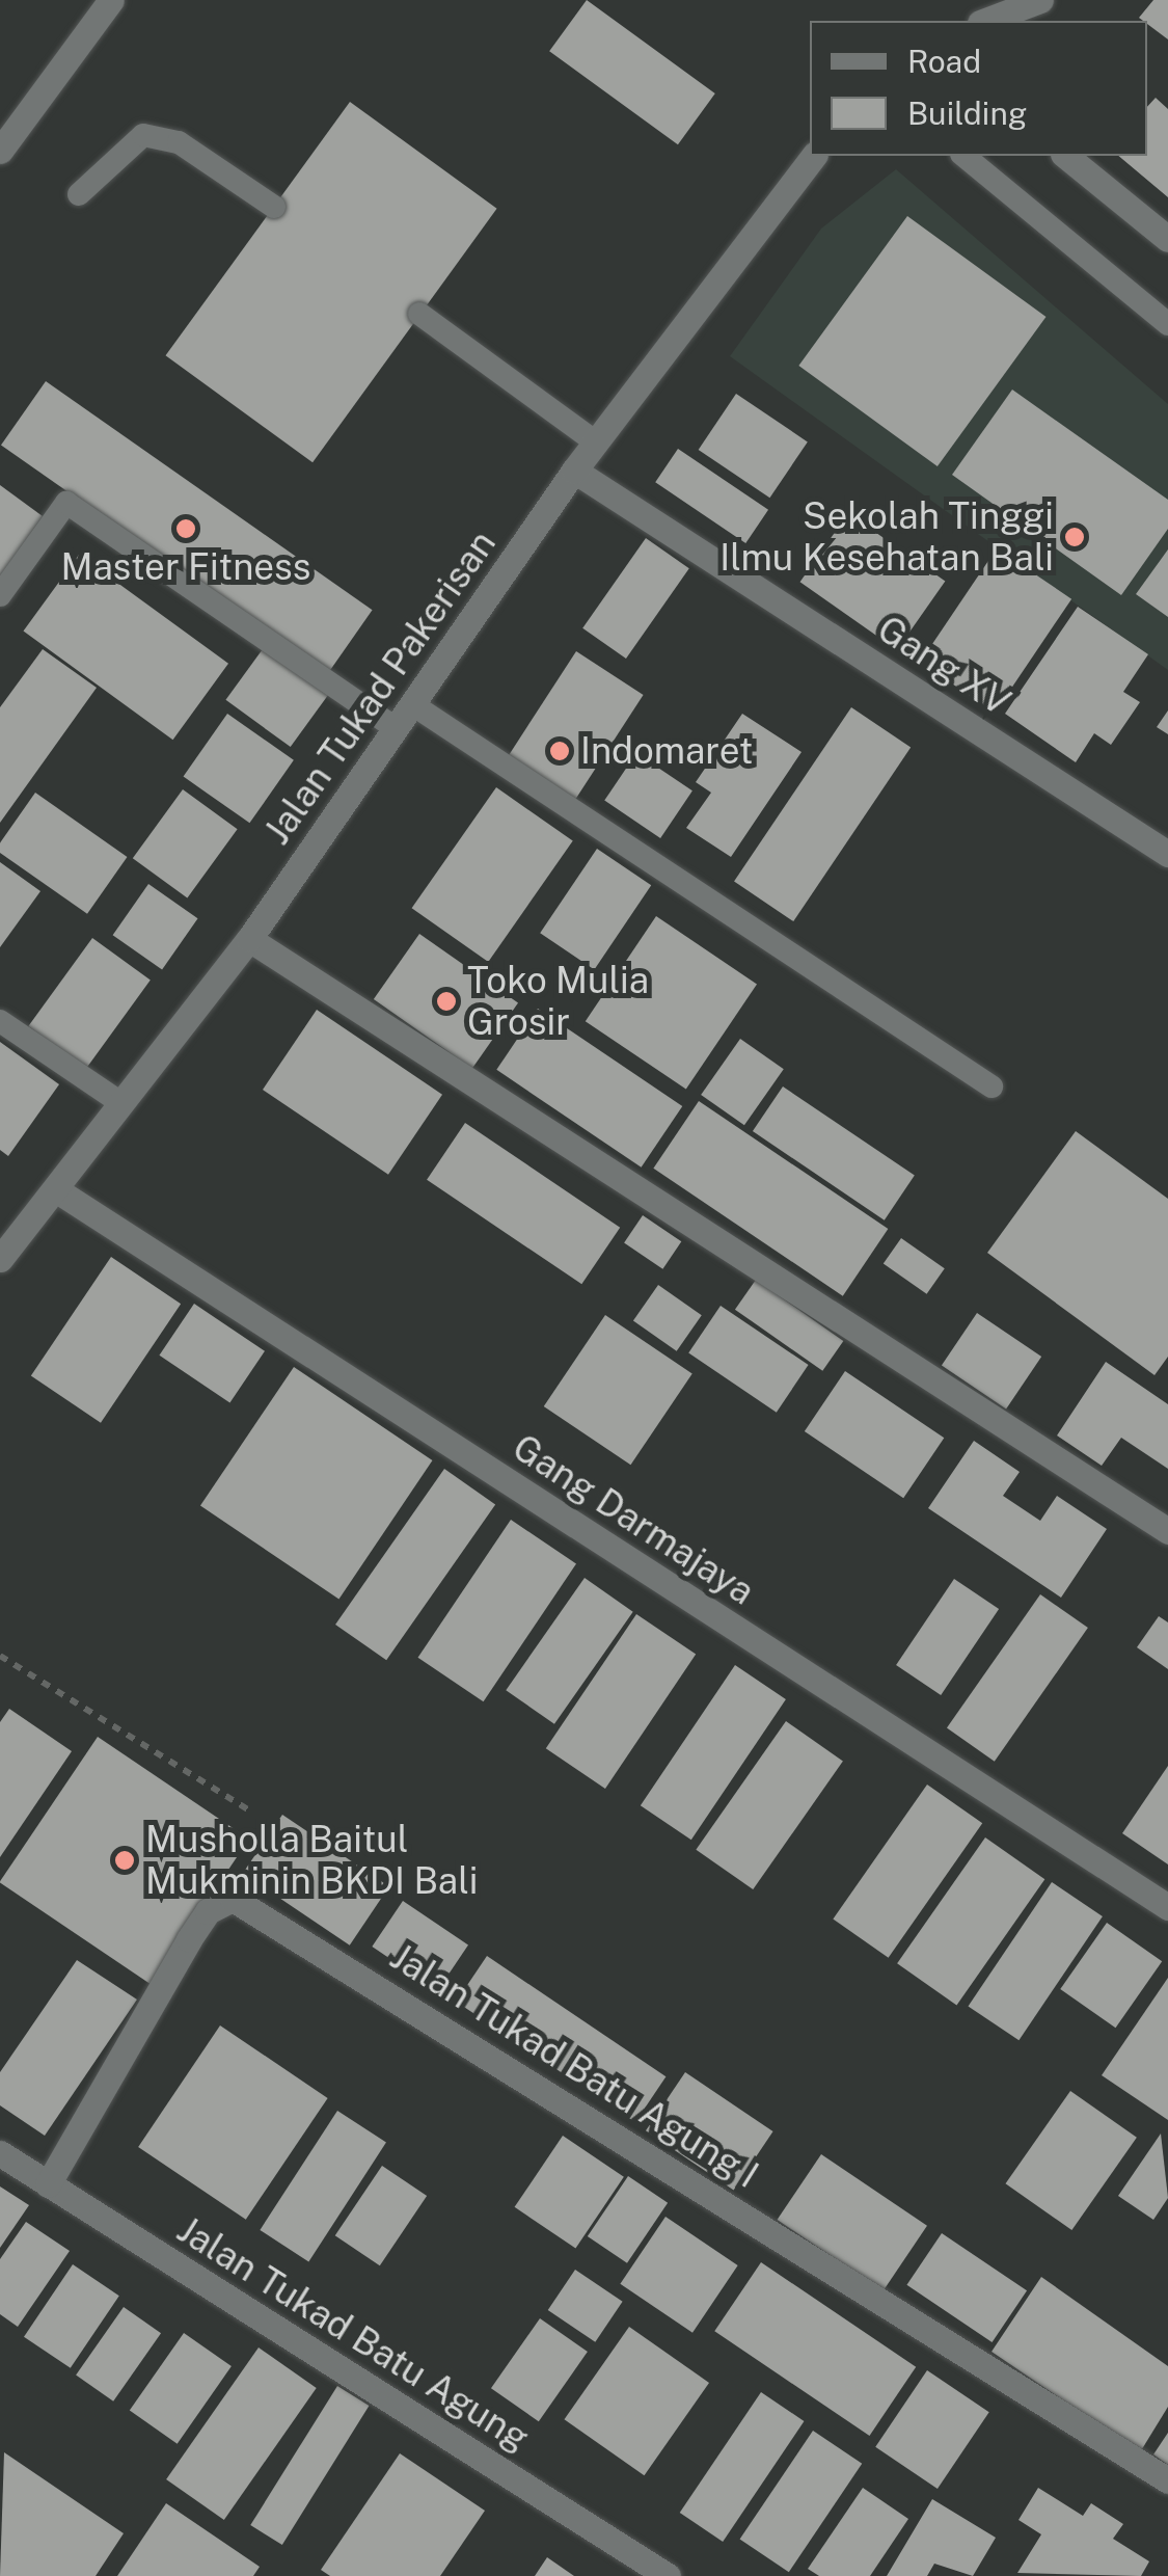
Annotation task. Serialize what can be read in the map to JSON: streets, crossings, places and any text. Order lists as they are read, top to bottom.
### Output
{
  "streets": {
    "street": [
      "Gang XV",
      "Jalan Tukad Pakerisan",
      "Gang Darmajaya",
      "Jalan Tukad Batu Agung I",
      "Jalan Tukad Batu Agung"
    ]
  },
  "crossings": [
    ["Gang XV", "Jalan Tukad Pakerisan"],
    ["Jalan Tukad Pakerisan", "Gang Darmajaya"],
    ["Jalan Tukad Batu Agung I", "Jalan Tukad Batu Agung"]
  ],
  "places": [
    "Master Fitness",
    "Sekolah Tinggi Ilmu Kesehatan Bali",
    "Indomaret",
    "Toko Mulia Grosir",
    "Musholla Baitul Mukminin BKDI Bali"
  ],
  "legend": ["Road", "Building"]
}
